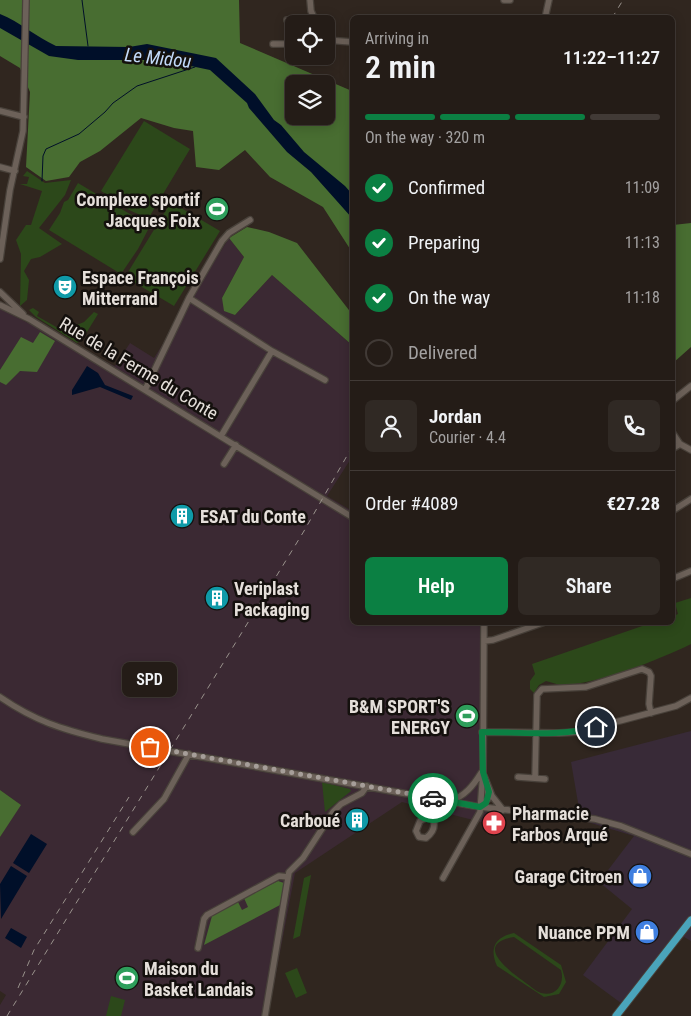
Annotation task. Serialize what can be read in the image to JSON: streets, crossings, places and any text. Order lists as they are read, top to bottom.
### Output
{
  "streets": {
    "street": ["Rue de la Ferme du Conte"]
  },
  "water": ["Le Midou"],
  "places": {
    "sports": ["Complexe sportif Jacques Foix", "B&M SPORT'S ENERGY", "Maison du Basket Landais"],
    "theatre": ["Espace François Mitterrand"],
    "building": ["ESAT du Conte", "Veriplast Packaging", "Carboué"],
    "other": ["SPD"],
    "pharmacy": ["Pharmacie Farbos Arqué"],
    "shop": ["Garage Citroen", "Nuance PPM"]
  },
  "page": {
    "heading": ["2 min", "Arriving in", "11:22–11:27"],
    "panel": [
      "Jordan",
      "Courier · 4.4",
      "Order #4089",
      "€27.28"
    ],
    "bar": "On the way · 320 m",
    "list": [
      ["Confirmed", "11:09"],
      ["Preparing", "11:13"],
      ["On the way", "11:18"],
      "Delivered"
    ],
    "buttons": ["Help", "Share"],
    "bubble": "SPD"
  }
}
